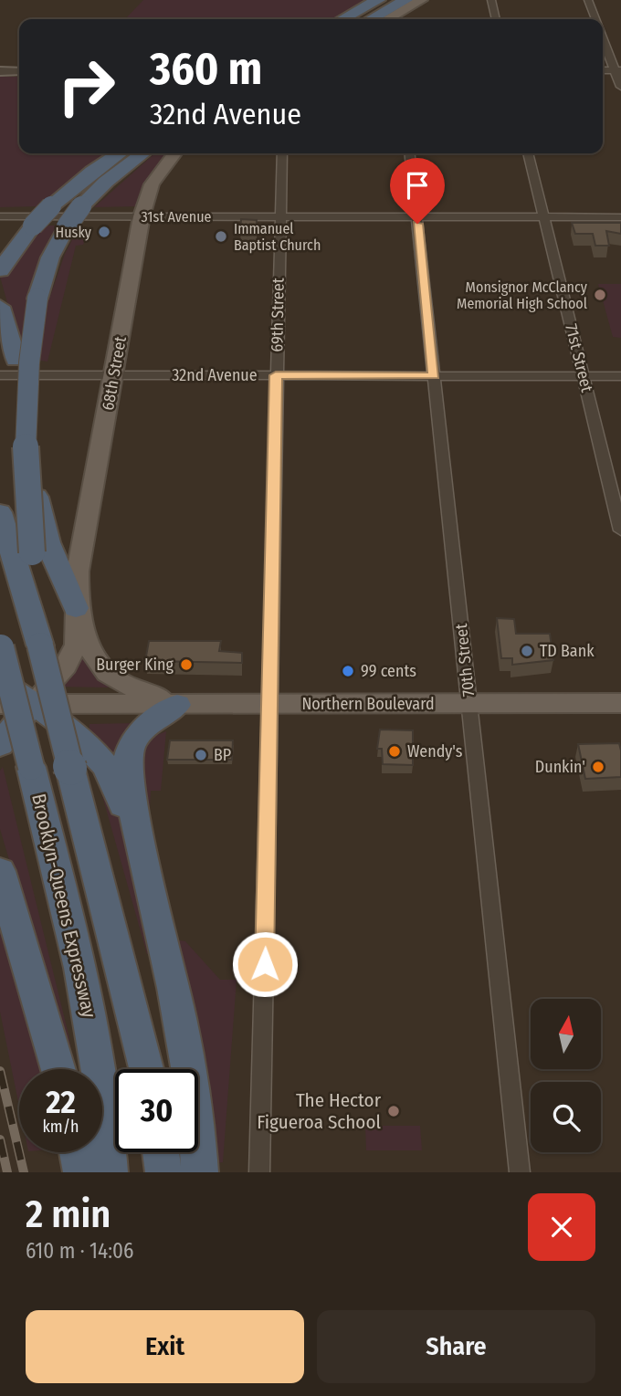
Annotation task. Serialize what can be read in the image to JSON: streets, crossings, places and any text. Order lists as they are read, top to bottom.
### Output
{
  "streets": {
    "highway": ["Brooklyn-Queens Expressway"],
    "main road": ["68th Street", "Northern Boulevard"],
    "street": [
      "31st Avenue",
      "69th Street",
      "71st Street",
      "32nd Avenue",
      "70th Street"
    ]
  },
  "crossings": [
    ["31st Avenue", "69th Street"],
    ["31st Avenue", "71st Street"],
    ["31st Avenue", "68th Street"],
    ["31st Avenue", "70th Street"],
    ["69th Street", "32nd Avenue"],
    ["69th Street", "Northern Boulevard"],
    ["71st Street", "32nd Avenue"],
    ["68th Street", "32nd Avenue"],
    ["68th Street", "Northern Boulevard"],
    ["32nd Avenue", "70th Street"],
    ["70th Street", "Northern Boulevard"]
  ],
  "places": [
    "Husky",
    "Immanuel Baptist Church",
    "Monsignor McClancy Memorial High School",
    "TD Bank",
    "Burger King",
    "99 cents",
    "Wendy's",
    "BP",
    "Dunkin'",
    "The Hector Figueroa School"
  ],
  "north": "top",
  "page": {
    "turn": ["360 m", "32nd Avenue"],
    "speed": "22 km/h",
    "limit": "30",
    "heading": ["2 min", "610 m · 14:06"],
    "buttons": ["Exit", "Share"]
  }
}
